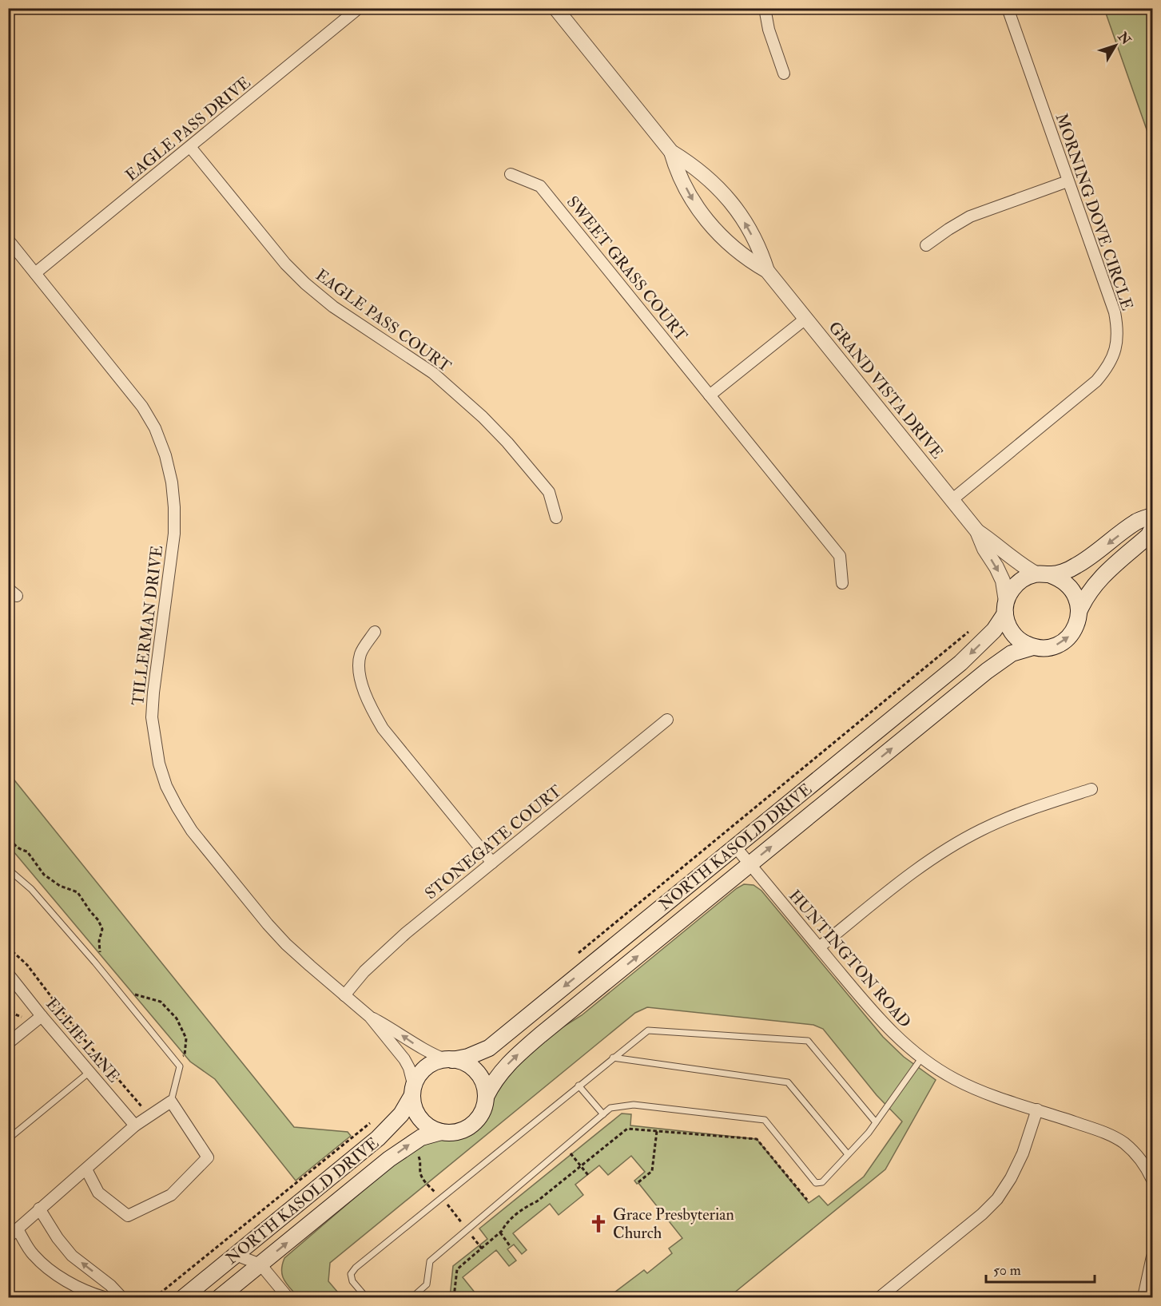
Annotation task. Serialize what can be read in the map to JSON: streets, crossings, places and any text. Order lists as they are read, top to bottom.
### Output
{
  "streets": {
    "main road": ["NORTH KASOLD DRIVE"],
    "street": [
      "EAGLE PASS DRIVE",
      "MORNING DOVE CIRCLE",
      "SWEET GRASS COURT",
      "EAGLE PASS COURT",
      "GRAND VISTA DRIVE",
      "TILLERMAN DRIVE",
      "STONEGATE COURT",
      "HUNTINGTON ROAD",
      "ELLIE LANE"
    ]
  },
  "crossings": [
    ["EAGLE PASS DRIVE", "EAGLE PASS COURT"],
    ["EAGLE PASS DRIVE", "TILLERMAN DRIVE"],
    ["MORNING DOVE CIRCLE", "GRAND VISTA DRIVE"],
    ["GRAND VISTA DRIVE", "NORTH KASOLD DRIVE"],
    ["TILLERMAN DRIVE", "STONEGATE COURT"],
    ["TILLERMAN DRIVE", "NORTH KASOLD DRIVE"],
    ["NORTH KASOLD DRIVE", "HUNTINGTON ROAD"]
  ],
  "places": {
    "church": ["Grace Presbyterian Church"]
  },
  "scale_bar": "50 m",
  "north": "top right"
}
